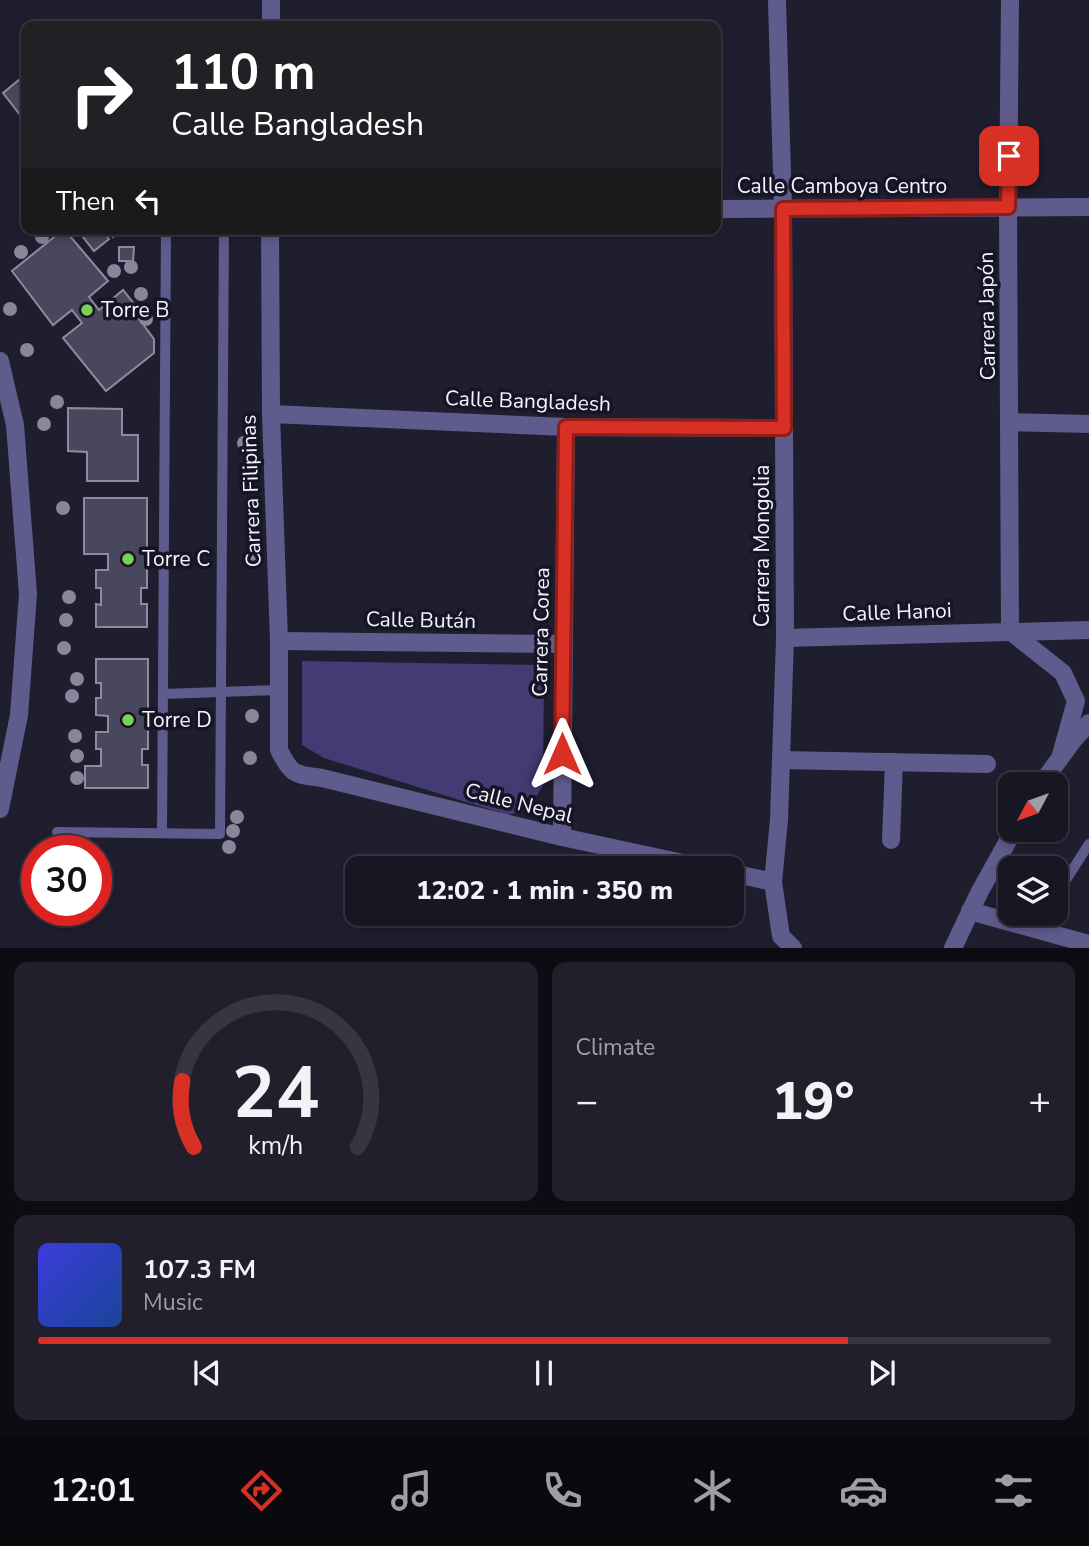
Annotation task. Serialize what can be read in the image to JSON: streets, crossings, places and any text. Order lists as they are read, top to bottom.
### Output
{
  "streets": {
    "street": [
      "Calle Camboya Centro",
      "Carrera Japón",
      "Calle Bangladesh",
      "Carrera Filipinas",
      "Carrera Mongolia",
      "Calle Hanoi",
      "Calle Bután",
      "Carrera Corea",
      "Calle Nepal"
    ]
  },
  "crossings": [
    ["Calle Camboya Centro", "Carrera Japón"],
    ["Calle Camboya Centro", "Carrera Mongolia"],
    ["Carrera Japón", "Calle Hanoi"],
    ["Calle Bangladesh", "Carrera Filipinas"],
    ["Calle Bangladesh", "Carrera Mongolia"],
    ["Calle Bangladesh", "Carrera Corea"],
    ["Carrera Filipinas", "Calle Bután"],
    ["Carrera Filipinas", "Calle Nepal"],
    ["Carrera Mongolia", "Calle Hanoi"],
    ["Calle Bután", "Carrera Corea"],
    ["Carrera Corea", "Calle Nepal"]
  ],
  "places": ["Torre B", "Torre C", "Torre D"],
  "north": "bottom left",
  "page": {
    "turn": ["110 m", "Calle Bangladesh"],
    "then": "Then",
    "limit": "30",
    "trip": "12:02 · 1 min · 350 m",
    "tile": "Climate",
    "heat": ["−", "19°", "+"],
    "song": ["107.3 FM", "Music"],
    "tabs": "12:01",
    "gauge": ["24", "km/h"]
  }
}
